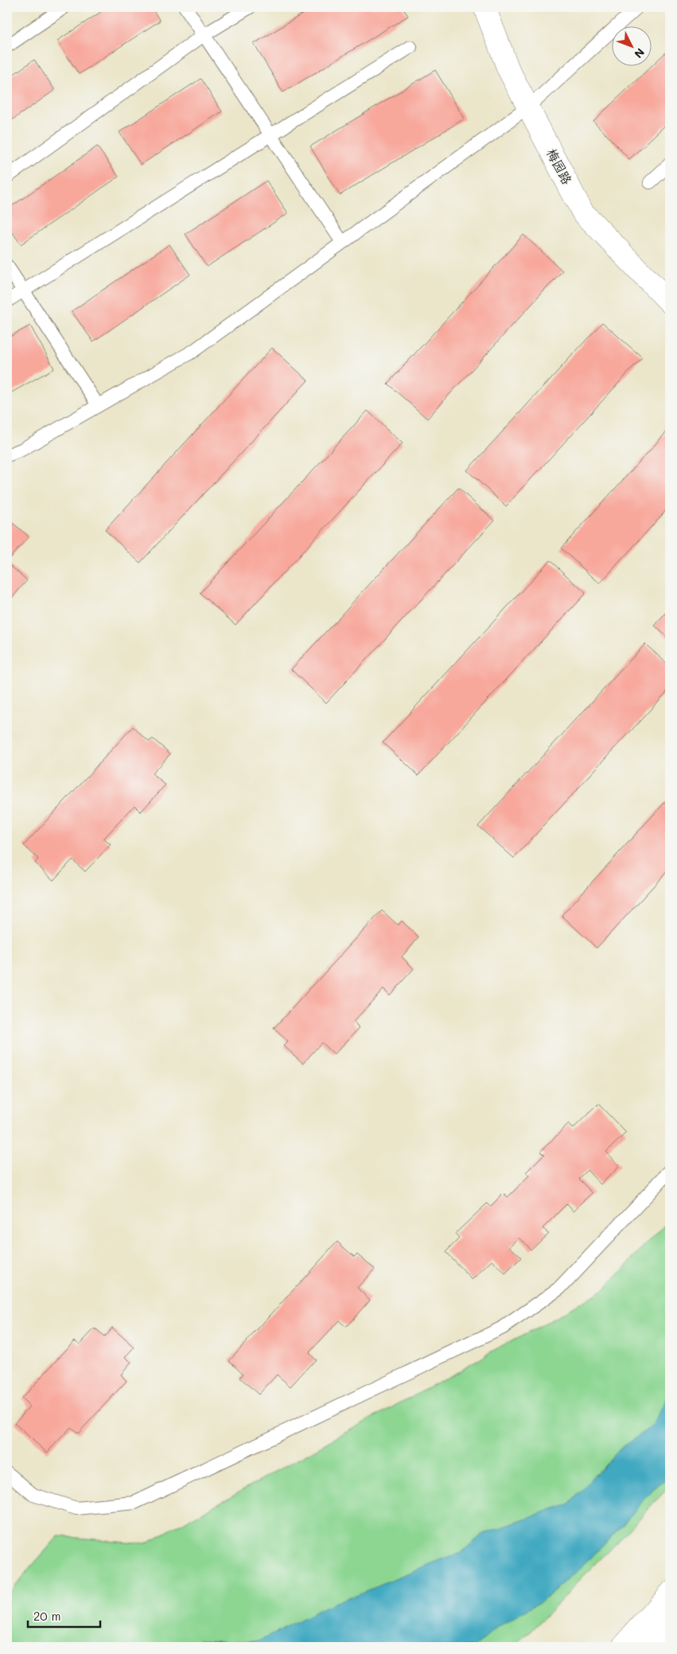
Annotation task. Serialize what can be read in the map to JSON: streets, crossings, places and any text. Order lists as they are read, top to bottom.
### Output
{
  "streets": {
    "main road": ["梅园路"]
  },
  "scale_bar": "20 m",
  "north": "bottom right"
}
